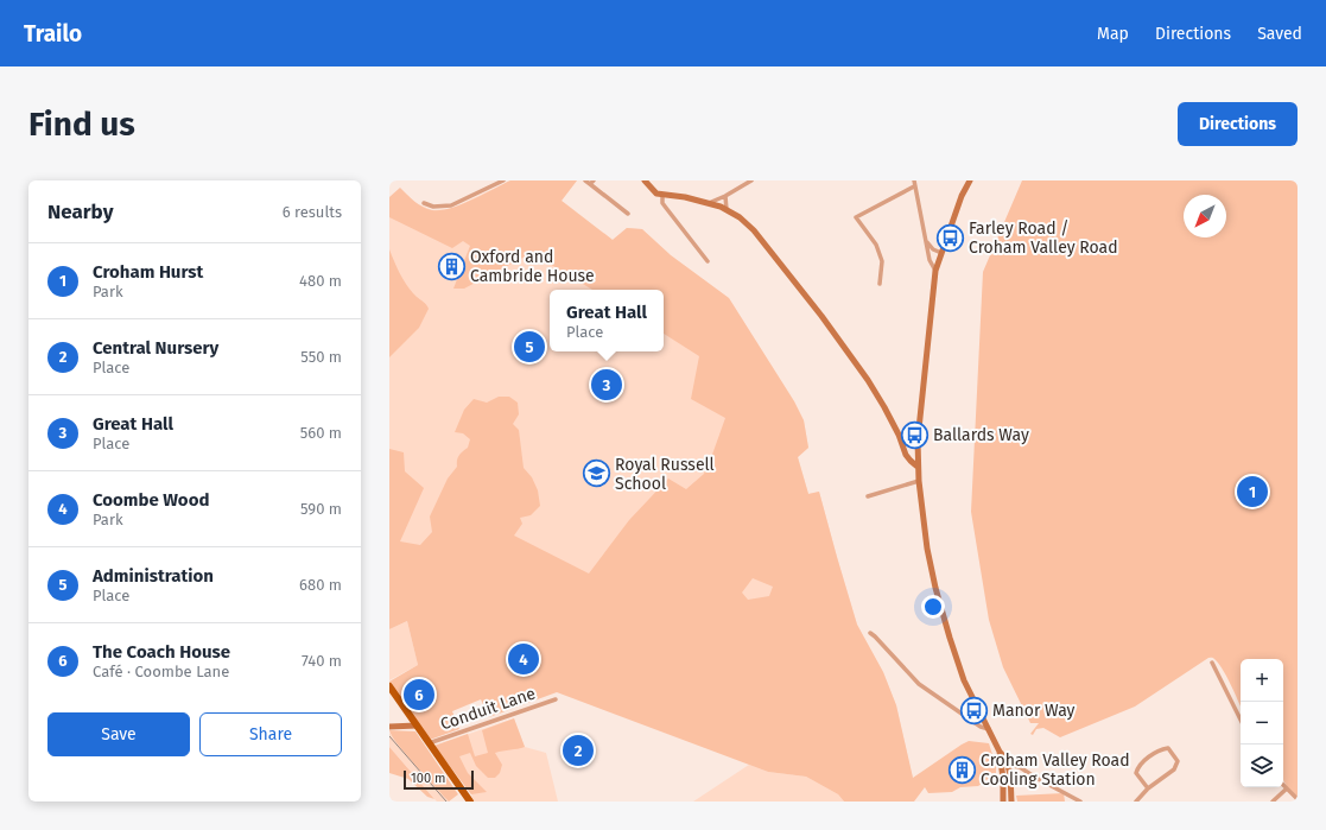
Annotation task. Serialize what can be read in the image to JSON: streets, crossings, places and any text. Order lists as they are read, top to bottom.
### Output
{
  "streets": {
    "street": ["Conduit Lane"]
  },
  "places": {
    "bus stop": ["Farley Road / Croham Valley Road", "Ballards Way", "Manor Way"],
    "building": ["Oxford and Cambride House", "Croham Valley Road Cooling Station"],
    "school or university": ["Royal Russell School"]
  },
  "scale_bar": "100 m",
  "north": "bottom left",
  "page": {
    "header": "Trailo",
    "nav": ["Map", "Directions", "Saved"],
    "buttons": [
      "Directions",
      ["Save", "Share"]
    ],
    "title": "Find us",
    "heading": ["Nearby", "6 results"],
    "list": [
      {
        "mark": "1",
        "name": "Croham Hurst",
        "note": "Park",
        "value": "480 m"
      },
      {
        "mark": "2",
        "name": "Central Nursery",
        "note": "Place",
        "value": "550 m"
      },
      {
        "mark": "3",
        "name": "Great Hall",
        "note": "Place",
        "value": "560 m"
      },
      {
        "mark": "4",
        "name": "Coombe Wood",
        "note": "Park",
        "value": "590 m"
      },
      {
        "mark": "5",
        "name": "Administration",
        "note": "Place",
        "value": "680 m"
      },
      {
        "mark": "6",
        "name": "The Coach House",
        "note": "Café · Coombe Lane",
        "value": "740 m"
      }
    ],
    "popup": ["Great Hall", "Place"],
    "pins": [
      "5",
      "3",
      "1",
      "4",
      "6",
      "2"
    ],
    "map_buttons": ["+", "−"],
    "scale": "100 m"
  }
}
